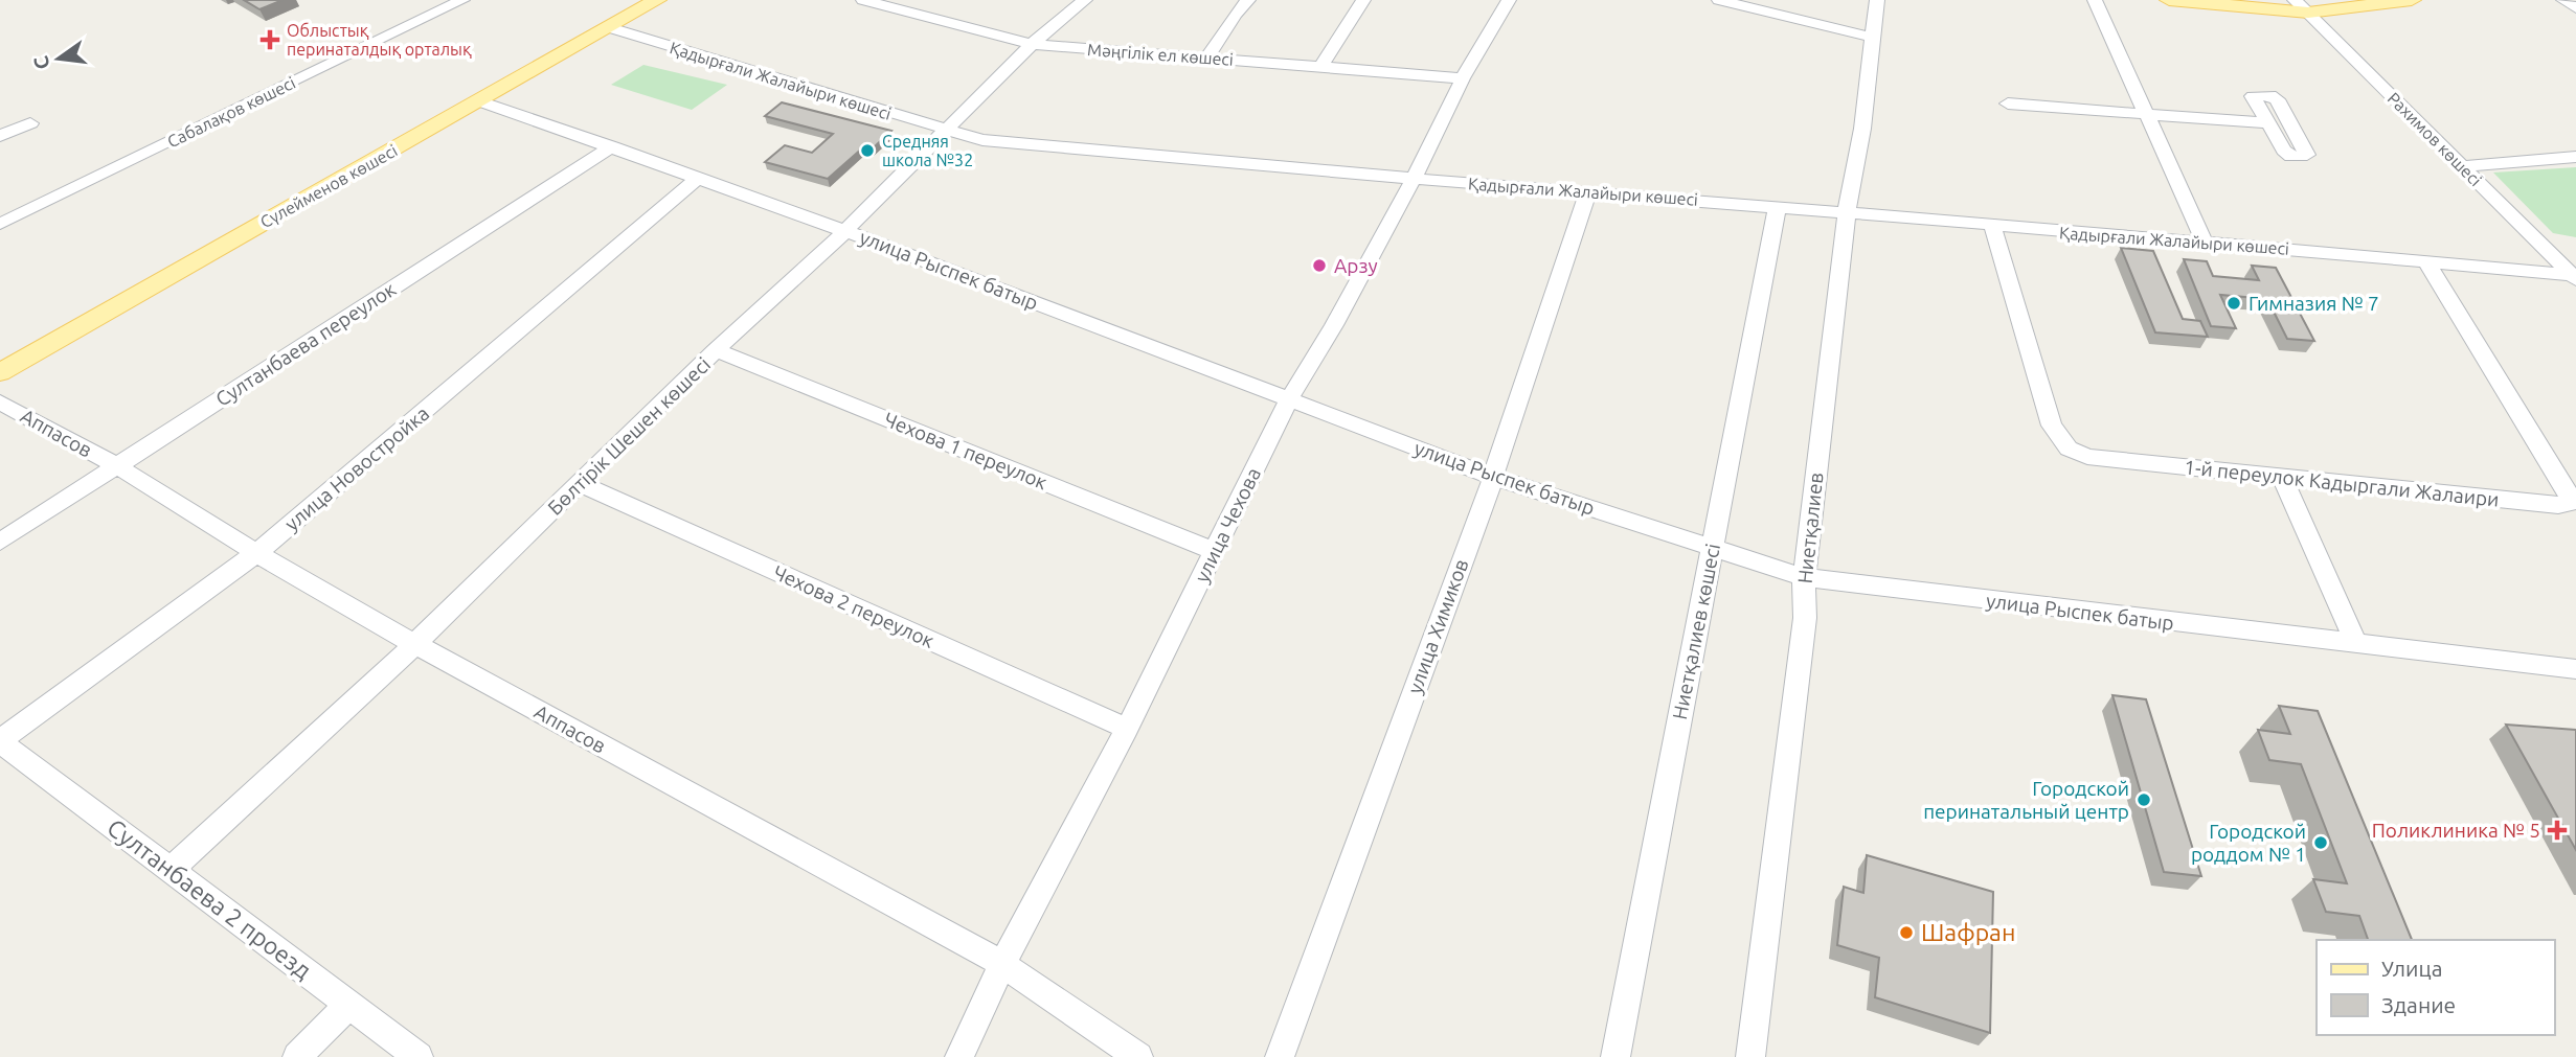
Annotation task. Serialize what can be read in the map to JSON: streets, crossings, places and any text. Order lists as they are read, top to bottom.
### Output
{
  "streets": {
    "main road": ["Сүлейменов көшесі"],
    "street": [
      "Мәңгілік ел көшесі",
      "Қадырғали Жалайыри көшесі",
      "Сабалақов көшесі",
      "Рахимов көшесі",
      "улица Рыспек батыр",
      "Султанбаева переулок",
      "Аппасов",
      "Бөлтірік Шешен көшесі",
      "Чехова 1 переулок",
      "улица Новостройка",
      "1-й переулок Кадыргали Жалаири",
      "улица Чехова",
      "Ниетқалиев",
      "Чехова 2 переулок",
      "улица Химиков",
      "Ниетқалиев көшесі",
      "Султанбаева 2 проезд"
    ]
  },
  "crossings": [
    ["Мәңгілік ел көшесі", "Бөлтірік Шешен көшесі"],
    ["Мәңгілік ел көшесі", "улица Чехова"],
    ["Қадырғали Жалайыри көшесі", "Рахимов көшесі"],
    ["Қадырғали Жалайыри көшесі", "Сүлейменов көшесі"],
    ["Қадырғали Жалайыри көшесі", "Бөлтірік Шешен көшесі"],
    ["Қадырғали Жалайыри көшесі", "1-й переулок Кадыргали Жалаири"],
    ["Қадырғали Жалайыри көшесі", "улица Чехова"],
    ["Қадырғали Жалайыри көшесі", "Ниетқалиев"],
    ["Қадырғали Жалайыри көшесі", "улица Химиков"],
    ["Қадырғали Жалайыри көшесі", "Ниетқалиев көшесі"],
    ["Сүлейменов көшесі", "улица Рыспек батыр"],
    ["улица Рыспек батыр", "Султанбаева переулок"],
    ["улица Рыспек батыр", "Бөлтірік Шешен көшесі"],
    ["улица Рыспек батыр", "улица Новостройка"],
    ["улица Рыспек батыр", "улица Чехова"],
    ["улица Рыспек батыр", "Ниетқалиев"],
    ["улица Рыспек батыр", "улица Химиков"],
    ["улица Рыспек батыр", "Ниетқалиев көшесі"],
    ["Султанбаева переулок", "Аппасов"],
    ["Аппасов", "Бөлтірік Шешен көшесі"],
    ["Аппасов", "улица Новостройка"],
    ["Аппасов", "улица Чехова"],
    ["Бөлтірік Шешен көшесі", "Чехова 1 переулок"],
    ["Бөлтірік Шешен көшесі", "Чехова 2 переулок"],
    ["Бөлтірік Шешен көшесі", "Султанбаева 2 проезд"],
    ["Чехова 1 переулок", "улица Чехова"],
    ["улица Новостройка", "Султанбаева 2 проезд"],
    ["улица Чехова", "Чехова 2 переулок"]
  ],
  "places": {
    "health": ["Облыстық перинаталдық орталық", "Поликлиника № 5"],
    "other": [
      "Средняя школа №32",
      "Арзу",
      "Гимназия № 7",
      "Городской перинатальный центр",
      "Городской роддом № 1",
      "Шафран"
    ]
  },
  "legend": ["Улица", "Здание"],
  "north": "left"
}
